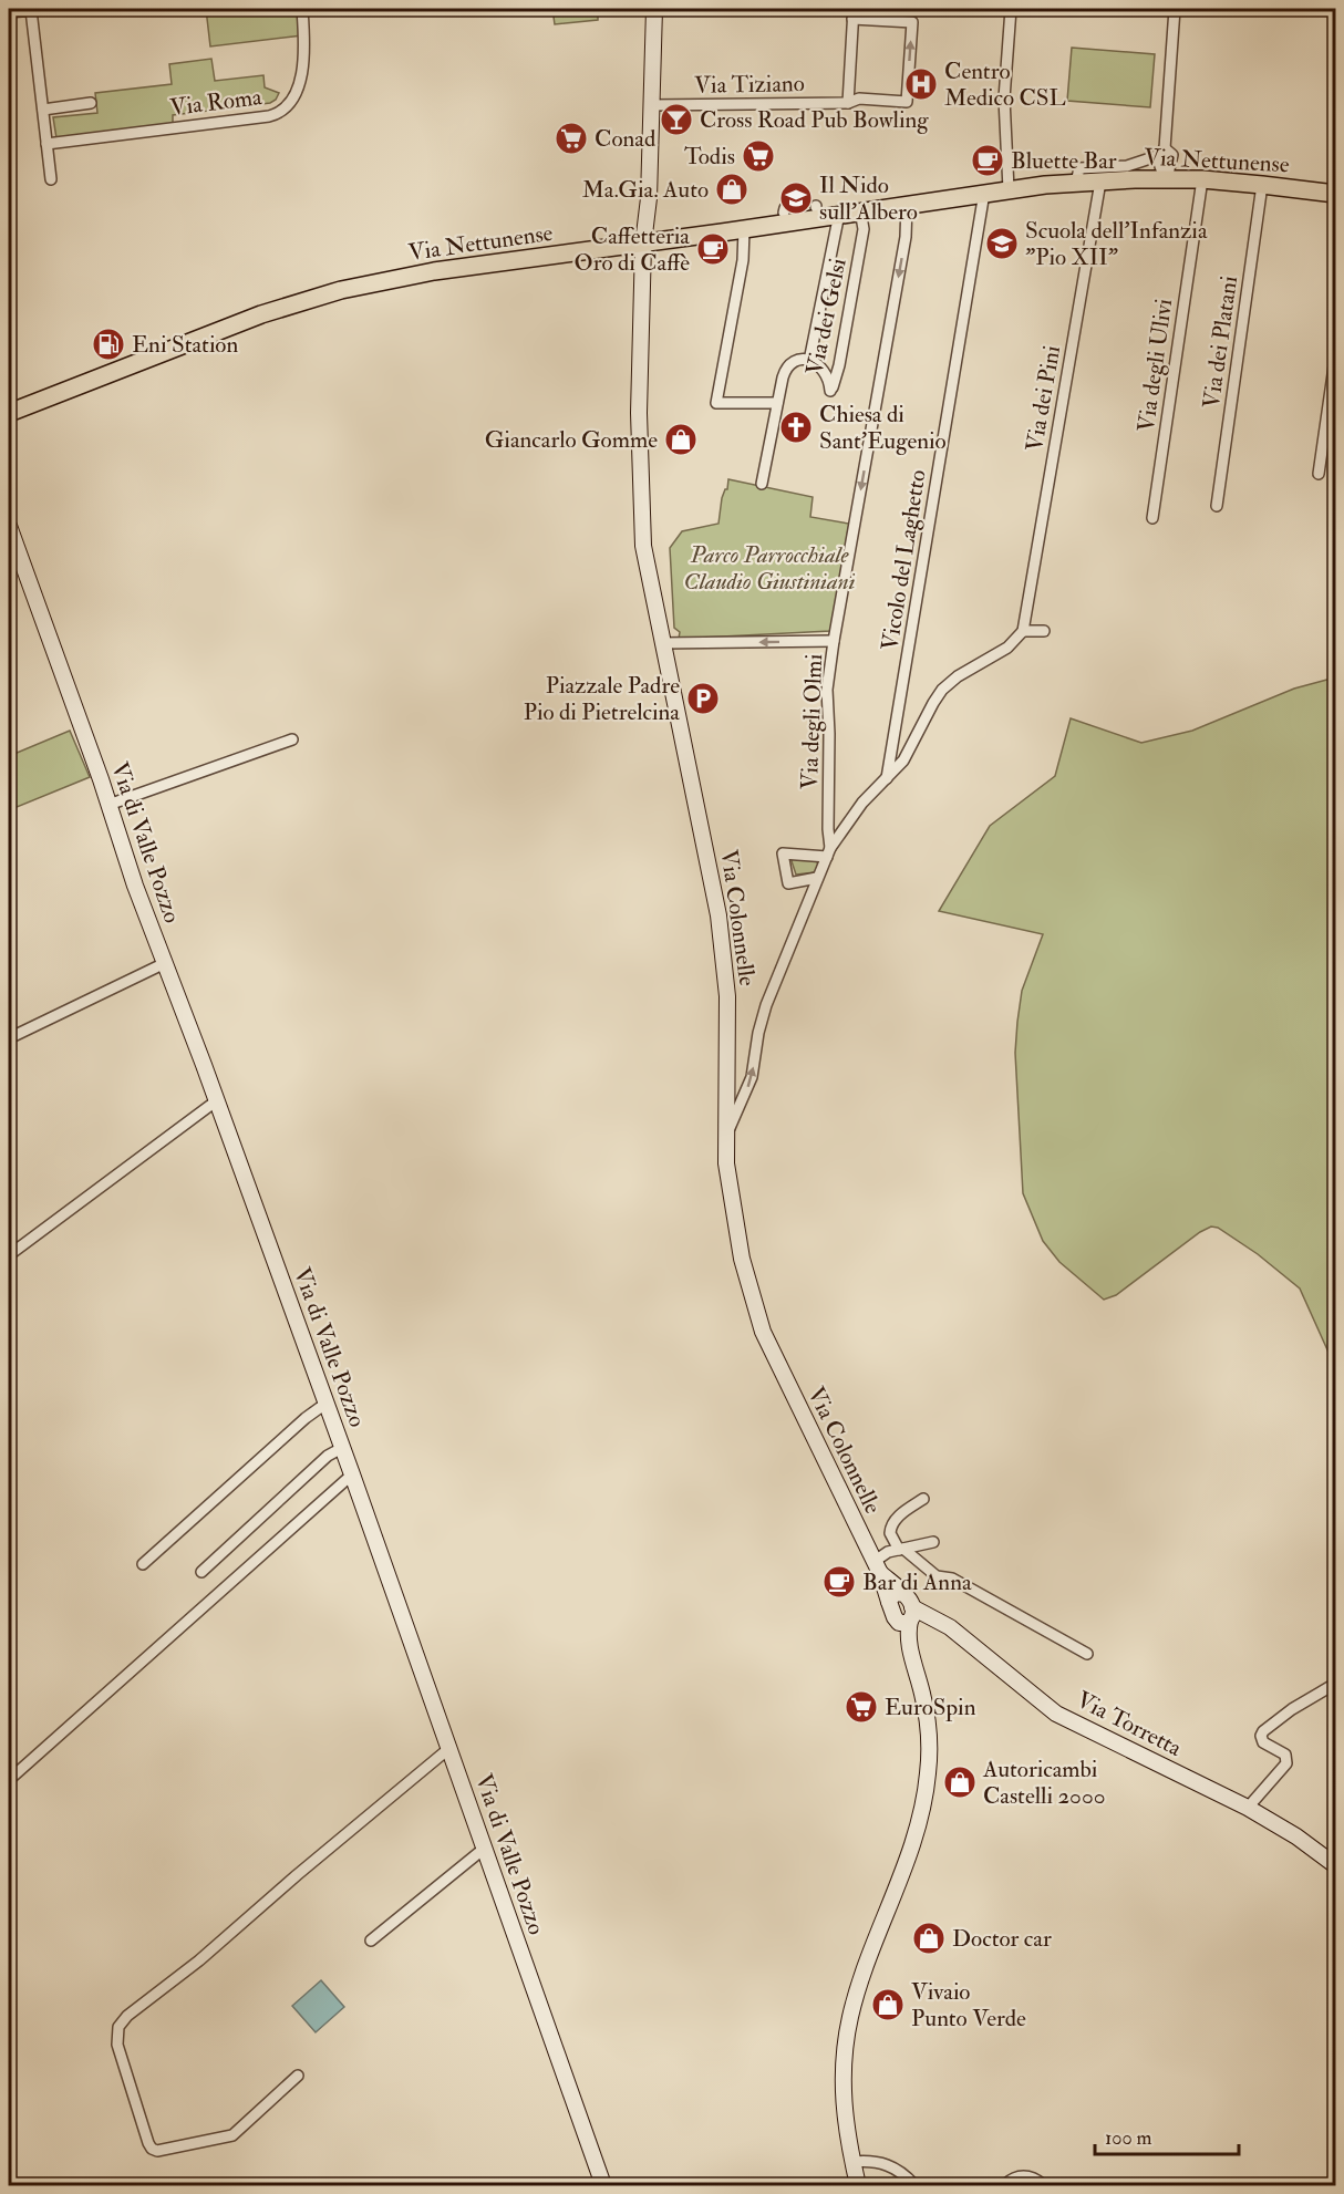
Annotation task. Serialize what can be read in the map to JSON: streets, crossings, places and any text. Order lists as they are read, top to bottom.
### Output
{
  "streets": {
    "main road": [
      "Via Nettunense",
      "Via di Valle Pozzo",
      "Via Colonnelle",
      "Via Torretta"
    ],
    "street": [
      "Via Tiziano",
      "Via Roma",
      "Via dei Gelsi",
      "Via dei Platani",
      "Via degli Ulivi",
      "Via dei Pini",
      "Vicolo del Laghetto",
      "Via degli Olmi"
    ]
  },
  "crossings": [
    ["Via Tiziano", "Via Colonnelle"],
    ["Via Nettunense", "Via dei Gelsi"],
    ["Via Nettunense", "Via dei Platani"],
    ["Via Nettunense", "Via degli Ulivi"],
    ["Via Nettunense", "Via dei Pini"],
    ["Via Nettunense", "Vicolo del Laghetto"],
    ["Via Nettunense", "Via degli Olmi"],
    ["Via Nettunense", "Via Colonnelle"],
    ["Via Colonnelle", "Via Torretta"]
  ],
  "parks": ["Parco Parrocchiale Claudio Giustiniani"],
  "places": {
    "hospital": ["Centro Medico CSL"],
    "bar": ["Cross Road Pub Bowling"],
    "supermarket": ["Conad", "Todis", "EuroSpin"],
    "cafe": ["Bluette Bar", "Caffetteria Oro di Caffè", "Bar di Anna"],
    "shop": [
      "Ma.Gia. Auto",
      "Giancarlo Gomme",
      "Autoricambi Castelli 2000",
      "Doctor car",
      "Vivaio Punto Verde"
    ],
    "school or university": ["Il Nido sull'Albero", "Scuola dell'Infanzia \"Pio XII\""],
    "fuel station": ["Eni Station"],
    "church": ["Chiesa di Sant'Eugenio"],
    "parking": ["Piazzale Padre Pio di Pietrelcina"]
  },
  "scale_bar": "100 m"
}
